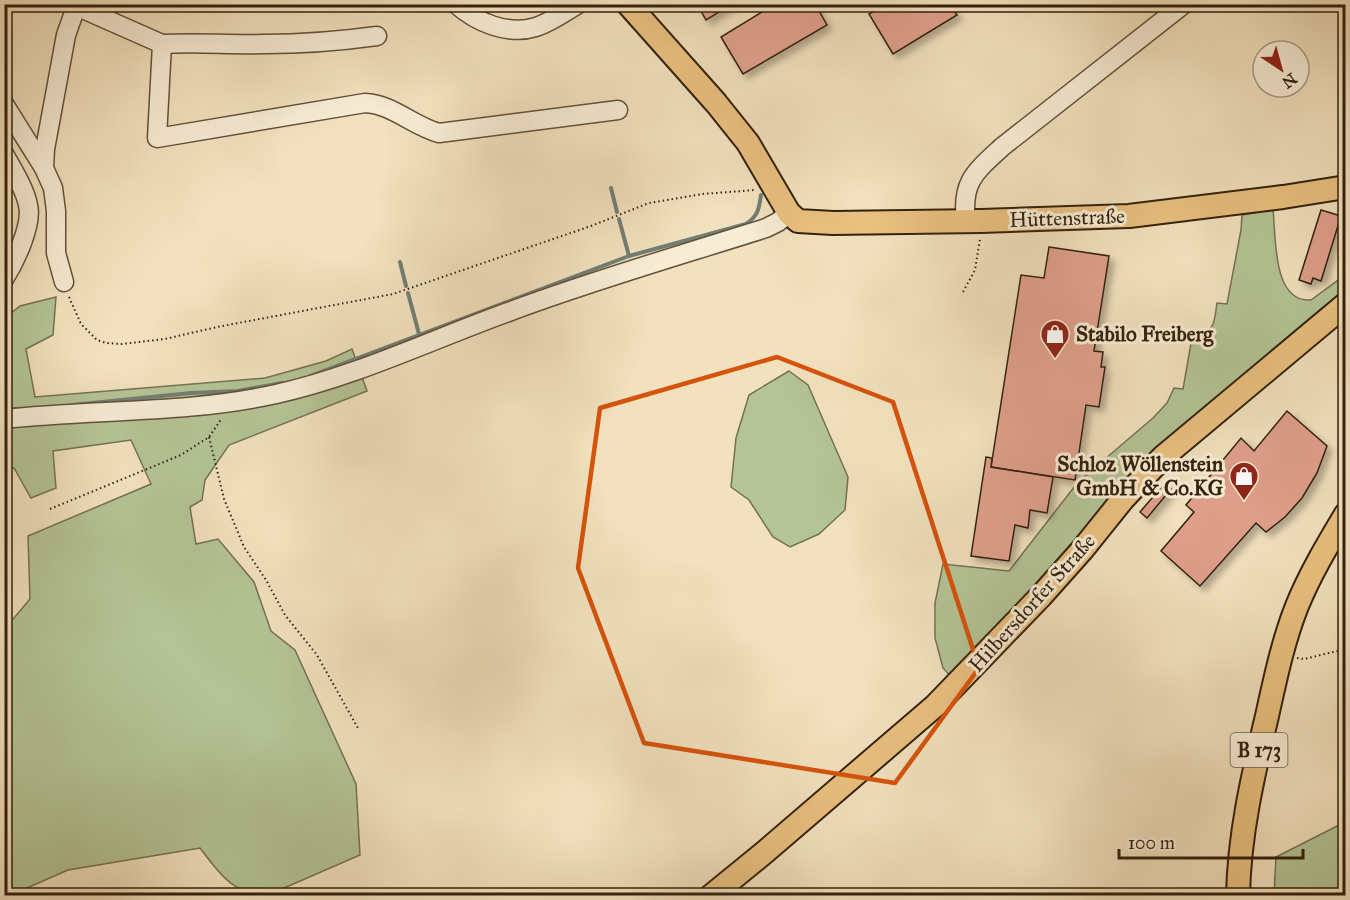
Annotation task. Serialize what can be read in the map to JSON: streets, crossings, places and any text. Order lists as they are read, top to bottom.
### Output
{
  "streets": {
    "main road": ["Hüttenstraße", "Hilbersdorfer Straße", "B 173"]
  },
  "places": {
    "shop": ["Stabilo Freiberg", "Schloz Wöllenstein GmbH & Co.KG"]
  },
  "scale_bar": "100 m",
  "north": "bottom right"
}
